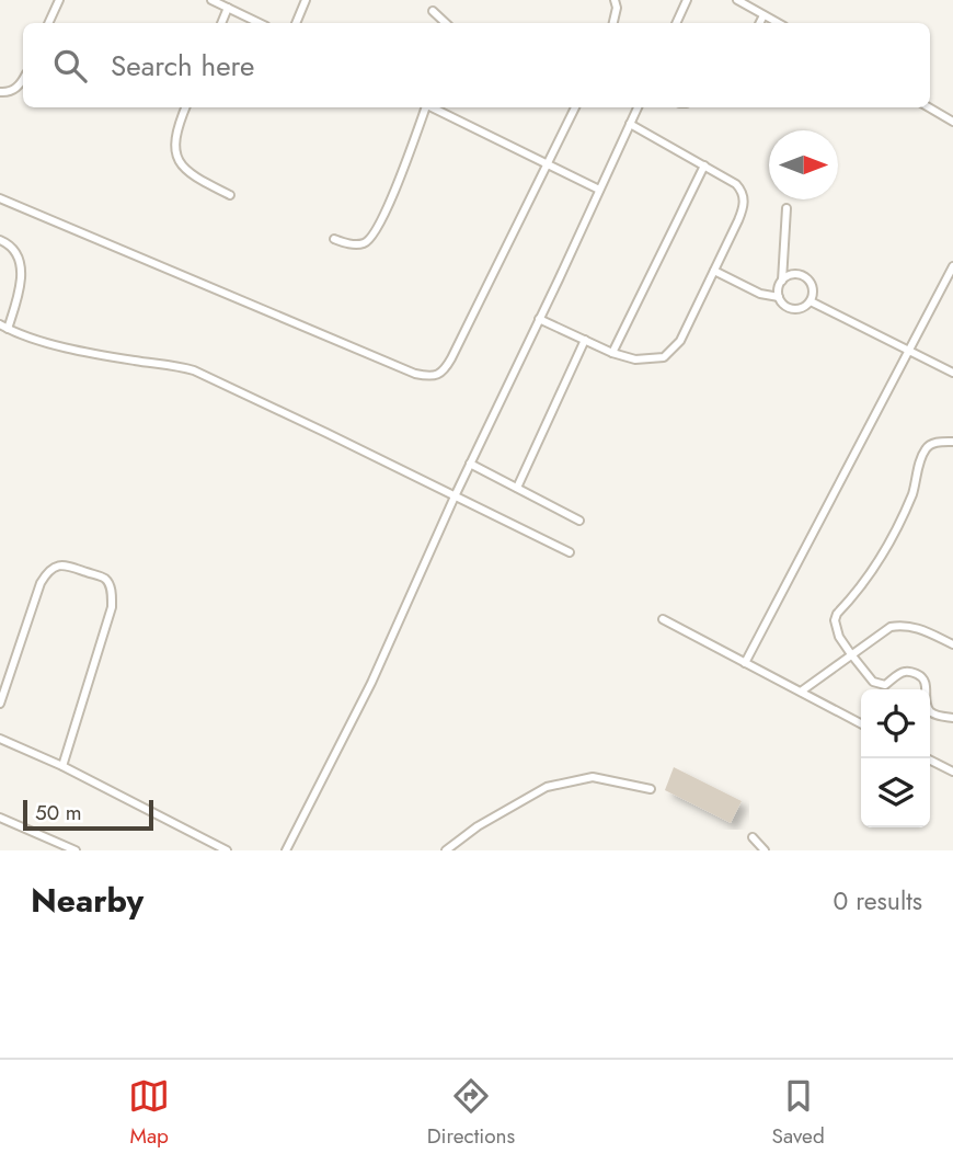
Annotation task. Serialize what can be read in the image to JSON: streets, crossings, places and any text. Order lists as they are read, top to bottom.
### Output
{
  "scale_bar": "50 m",
  "north": "right",
  "page": {
    "search": "Search here",
    "scale": "50 m",
    "heading": ["Nearby", "0 results"],
    "nav": ["Map", "Directions", "Saved"]
  }
}
